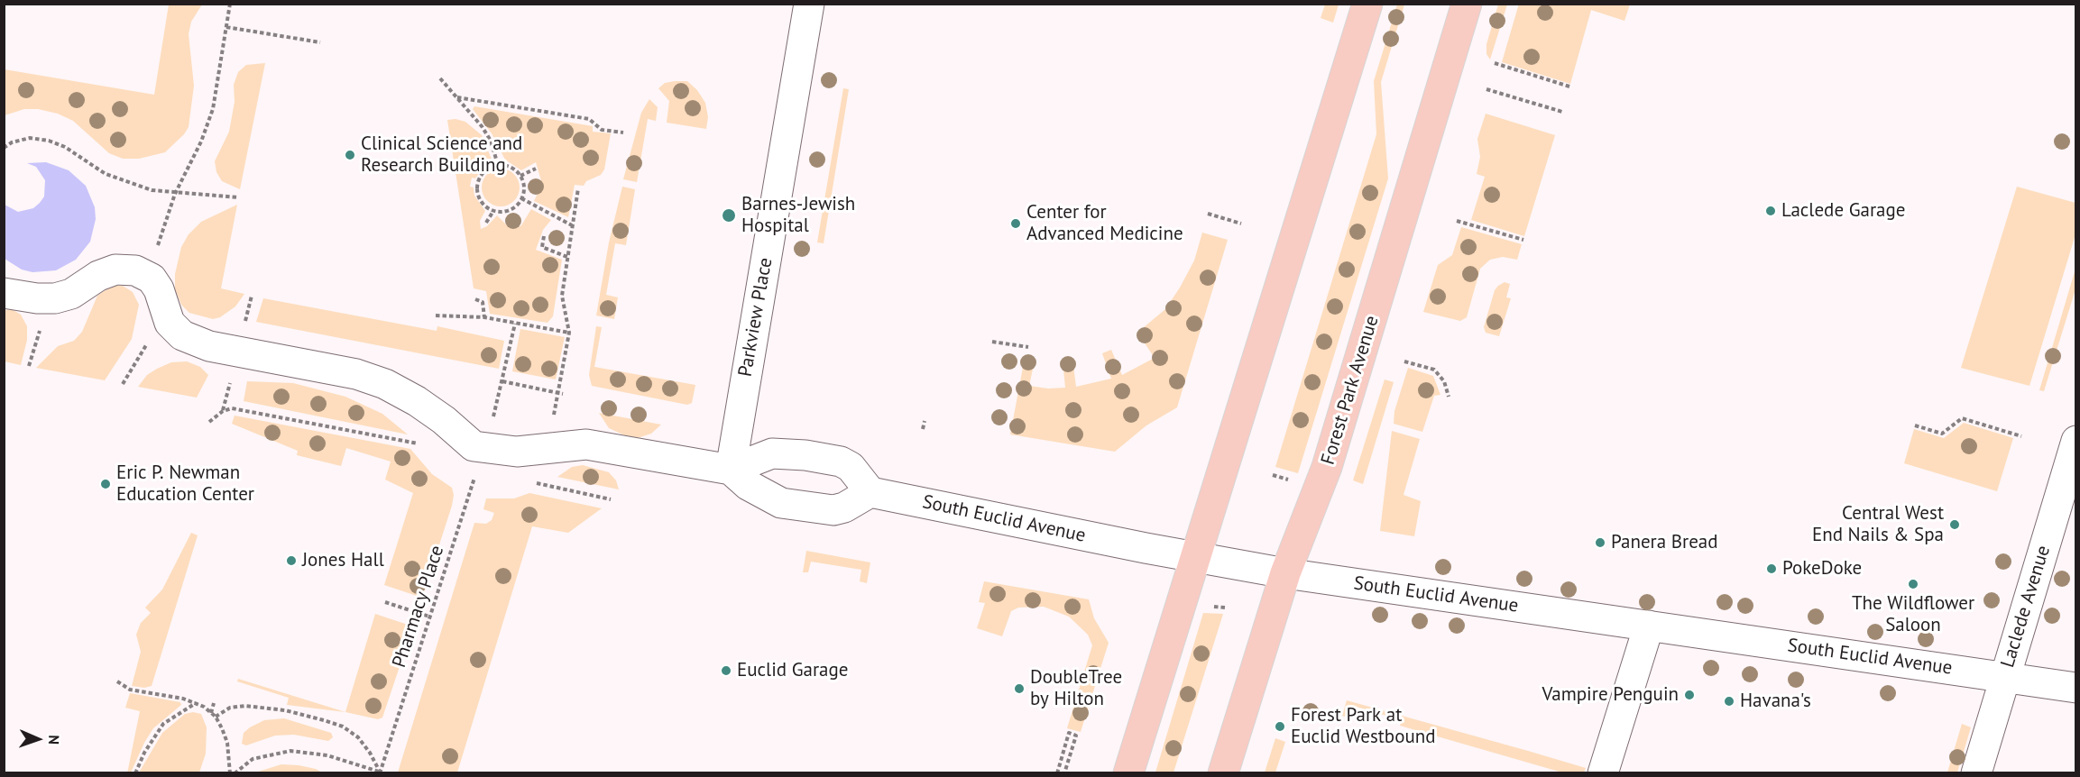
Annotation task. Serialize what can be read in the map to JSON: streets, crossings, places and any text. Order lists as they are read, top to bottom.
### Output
{
  "streets": {
    "main road": ["Forest Park Avenue"],
    "street": ["Parkview Place", "South Euclid Avenue", "Laclede Avenue"],
    "path": ["Pharmacy Place"]
  },
  "crossings": [
    ["Forest Park Avenue", "South Euclid Avenue"],
    ["South Euclid Avenue", "Laclede Avenue"]
  ],
  "places": [
    "Clinical Science and Research Building",
    "Laclede Garage",
    "Barnes-Jewish Hospital",
    "Center for Advanced Medicine",
    "Eric P. Newman Education Center",
    "Central West End Nails & Spa",
    "Panera Bread",
    "Jones Hall",
    "PokeDoke",
    "The Wildflower Saloon",
    "Euclid Garage",
    "DoubleTree by Hilton",
    "Vampire Penguin",
    "Havana's",
    "Forest Park at Euclid Westbound"
  ],
  "north": "right"
}
